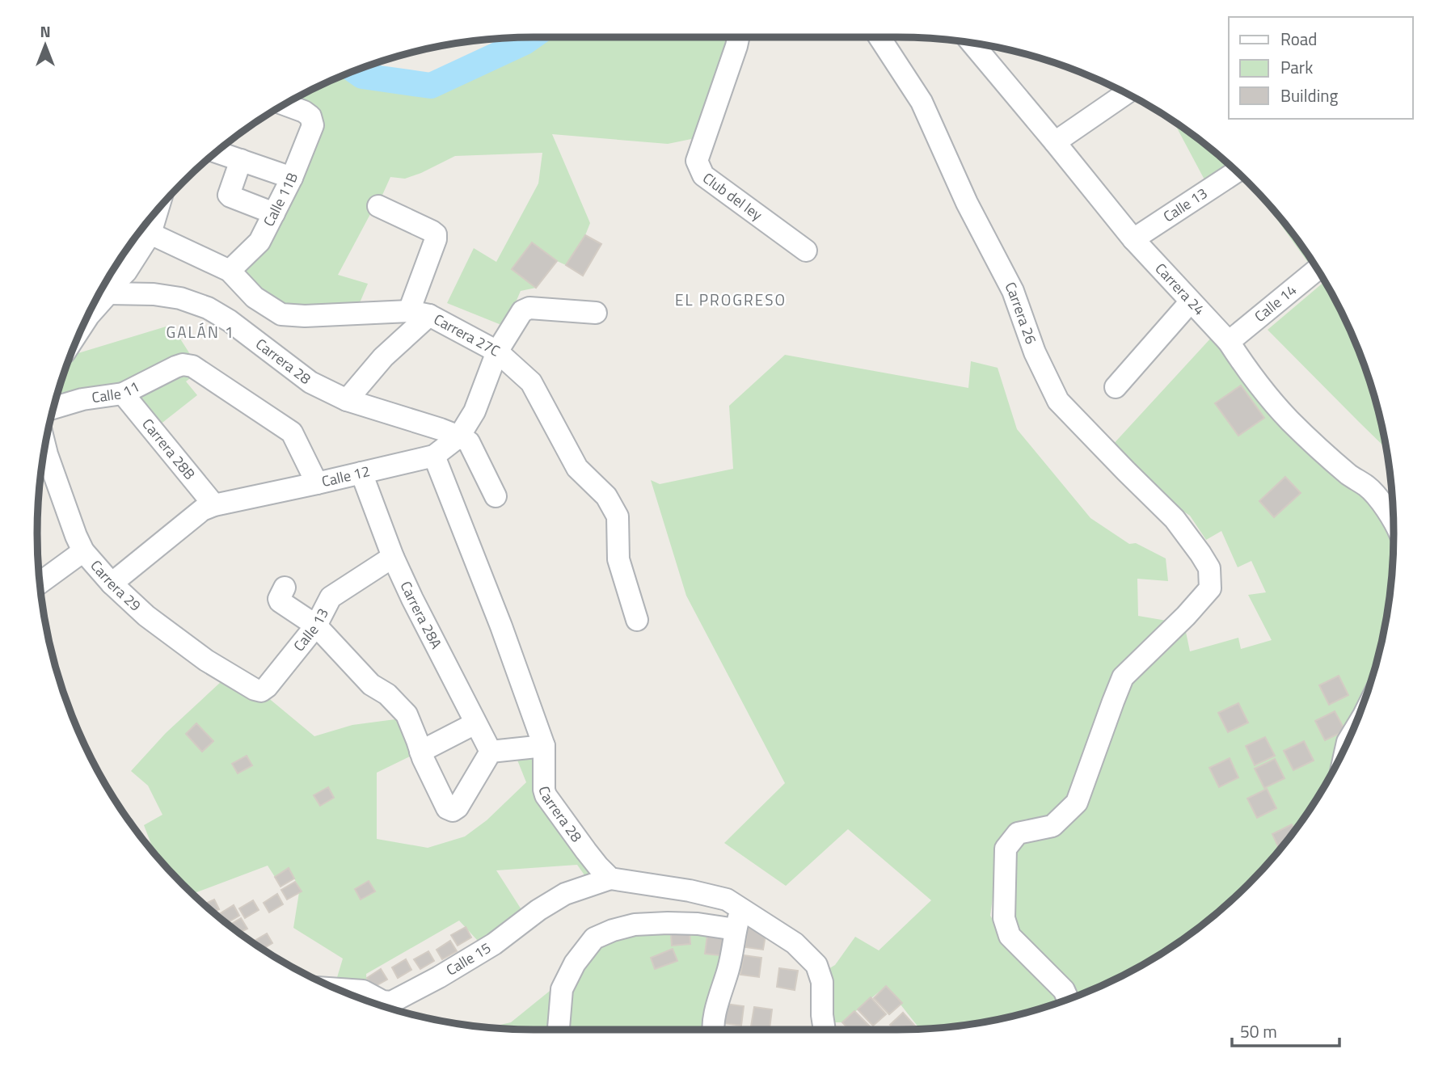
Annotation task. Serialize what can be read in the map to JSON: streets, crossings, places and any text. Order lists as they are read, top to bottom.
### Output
{
  "streets": {
    "street": [
      "Club del ley",
      "Calle 11B",
      "Calle 13",
      "Carrera 24",
      "Calle 14",
      "Carrera 26",
      "Carrera 27C",
      "Carrera 28",
      "Calle 11",
      "Carrera 28B",
      "Calle 12",
      "Carrera 29",
      "Carrera 28A",
      "Calle 15"
    ]
  },
  "crossings": [
    ["Calle 13", "Carrera 24"],
    ["Calle 13", "Carrera 29"],
    ["Calle 13", "Carrera 28A"],
    ["Carrera 24", "Calle 14"],
    ["Carrera 27C", "Calle 12"],
    ["Carrera 28", "Calle 12"],
    ["Carrera 28", "Calle 15"],
    ["Calle 11", "Carrera 28B"],
    ["Calle 11", "Calle 12"],
    ["Carrera 28B", "Calle 12"],
    ["Calle 12", "Carrera 29"],
    ["Calle 12", "Carrera 28A"]
  ],
  "districts": ["EL PROGRESO", "GALÁN 1"],
  "legend": ["Road", "Park", "Building"],
  "scale_bar": "50 m",
  "north": "top"
}
